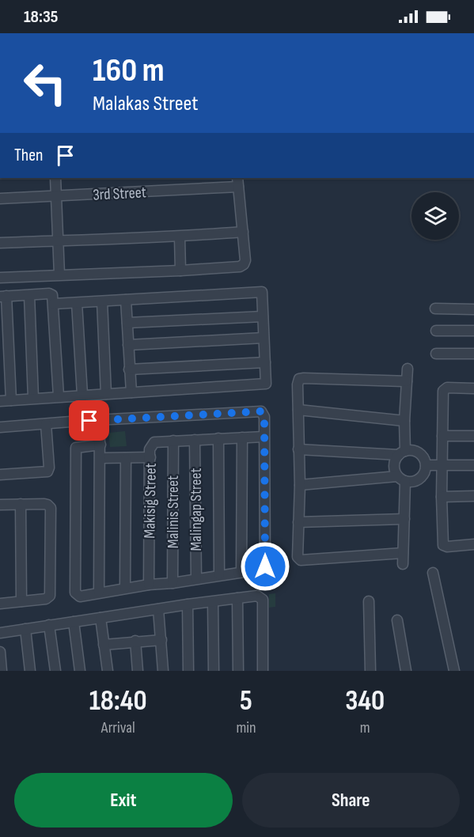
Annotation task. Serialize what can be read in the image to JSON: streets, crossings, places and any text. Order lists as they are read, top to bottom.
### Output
{
  "streets": {
    "street": [
      "3rd Street",
      "Makisig Street",
      "Malingap Street",
      "Malinis Street"
    ]
  },
  "crossings": [
    ["Makisig Street", "Malingap Street"],
    ["Makisig Street", "Malinis Street"]
  ],
  "page": {
    "status": "18:35",
    "turn": ["160 m", "Malakas Street"],
    "then": "Then",
    "eta": [
      "18:40",
      "Arrival",
      "5",
      "min",
      "340",
      "m"
    ],
    "buttons": ["Exit", "Share"]
  }
}
